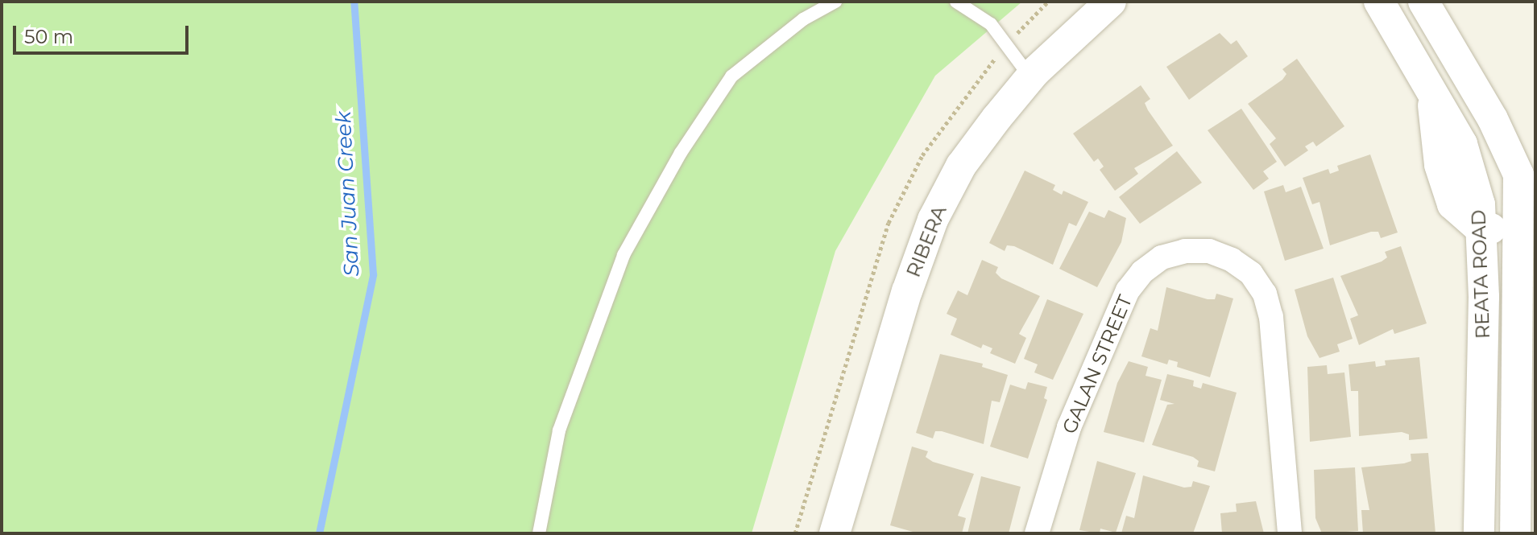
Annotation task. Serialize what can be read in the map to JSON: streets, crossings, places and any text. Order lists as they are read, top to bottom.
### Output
{
  "streets": {
    "street": ["RIBERA", "REATA ROAD", "GALAN STREET"]
  },
  "water": ["San Juan Creek"],
  "scale_bar": "50 m"
}
